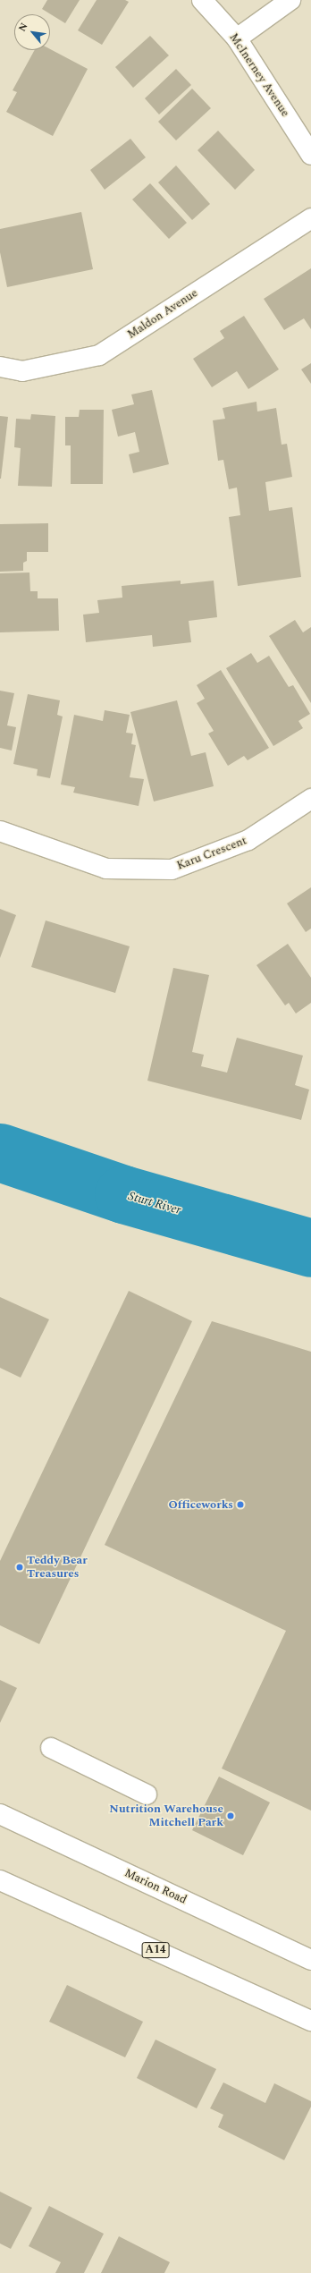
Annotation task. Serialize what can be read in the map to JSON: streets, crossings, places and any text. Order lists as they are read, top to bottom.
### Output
{
  "streets": {
    "street": [
      "McInerney Avenue",
      "Maldon Avenue",
      "Karu Crescent",
      "Marion Road",
      "A14"
    ]
  },
  "water": ["Sturt River"],
  "places": ["Officeworks", "Teddy Bear Treasures", "Nutrition Warehouse Mitchell Park"],
  "north": "top left"
}
